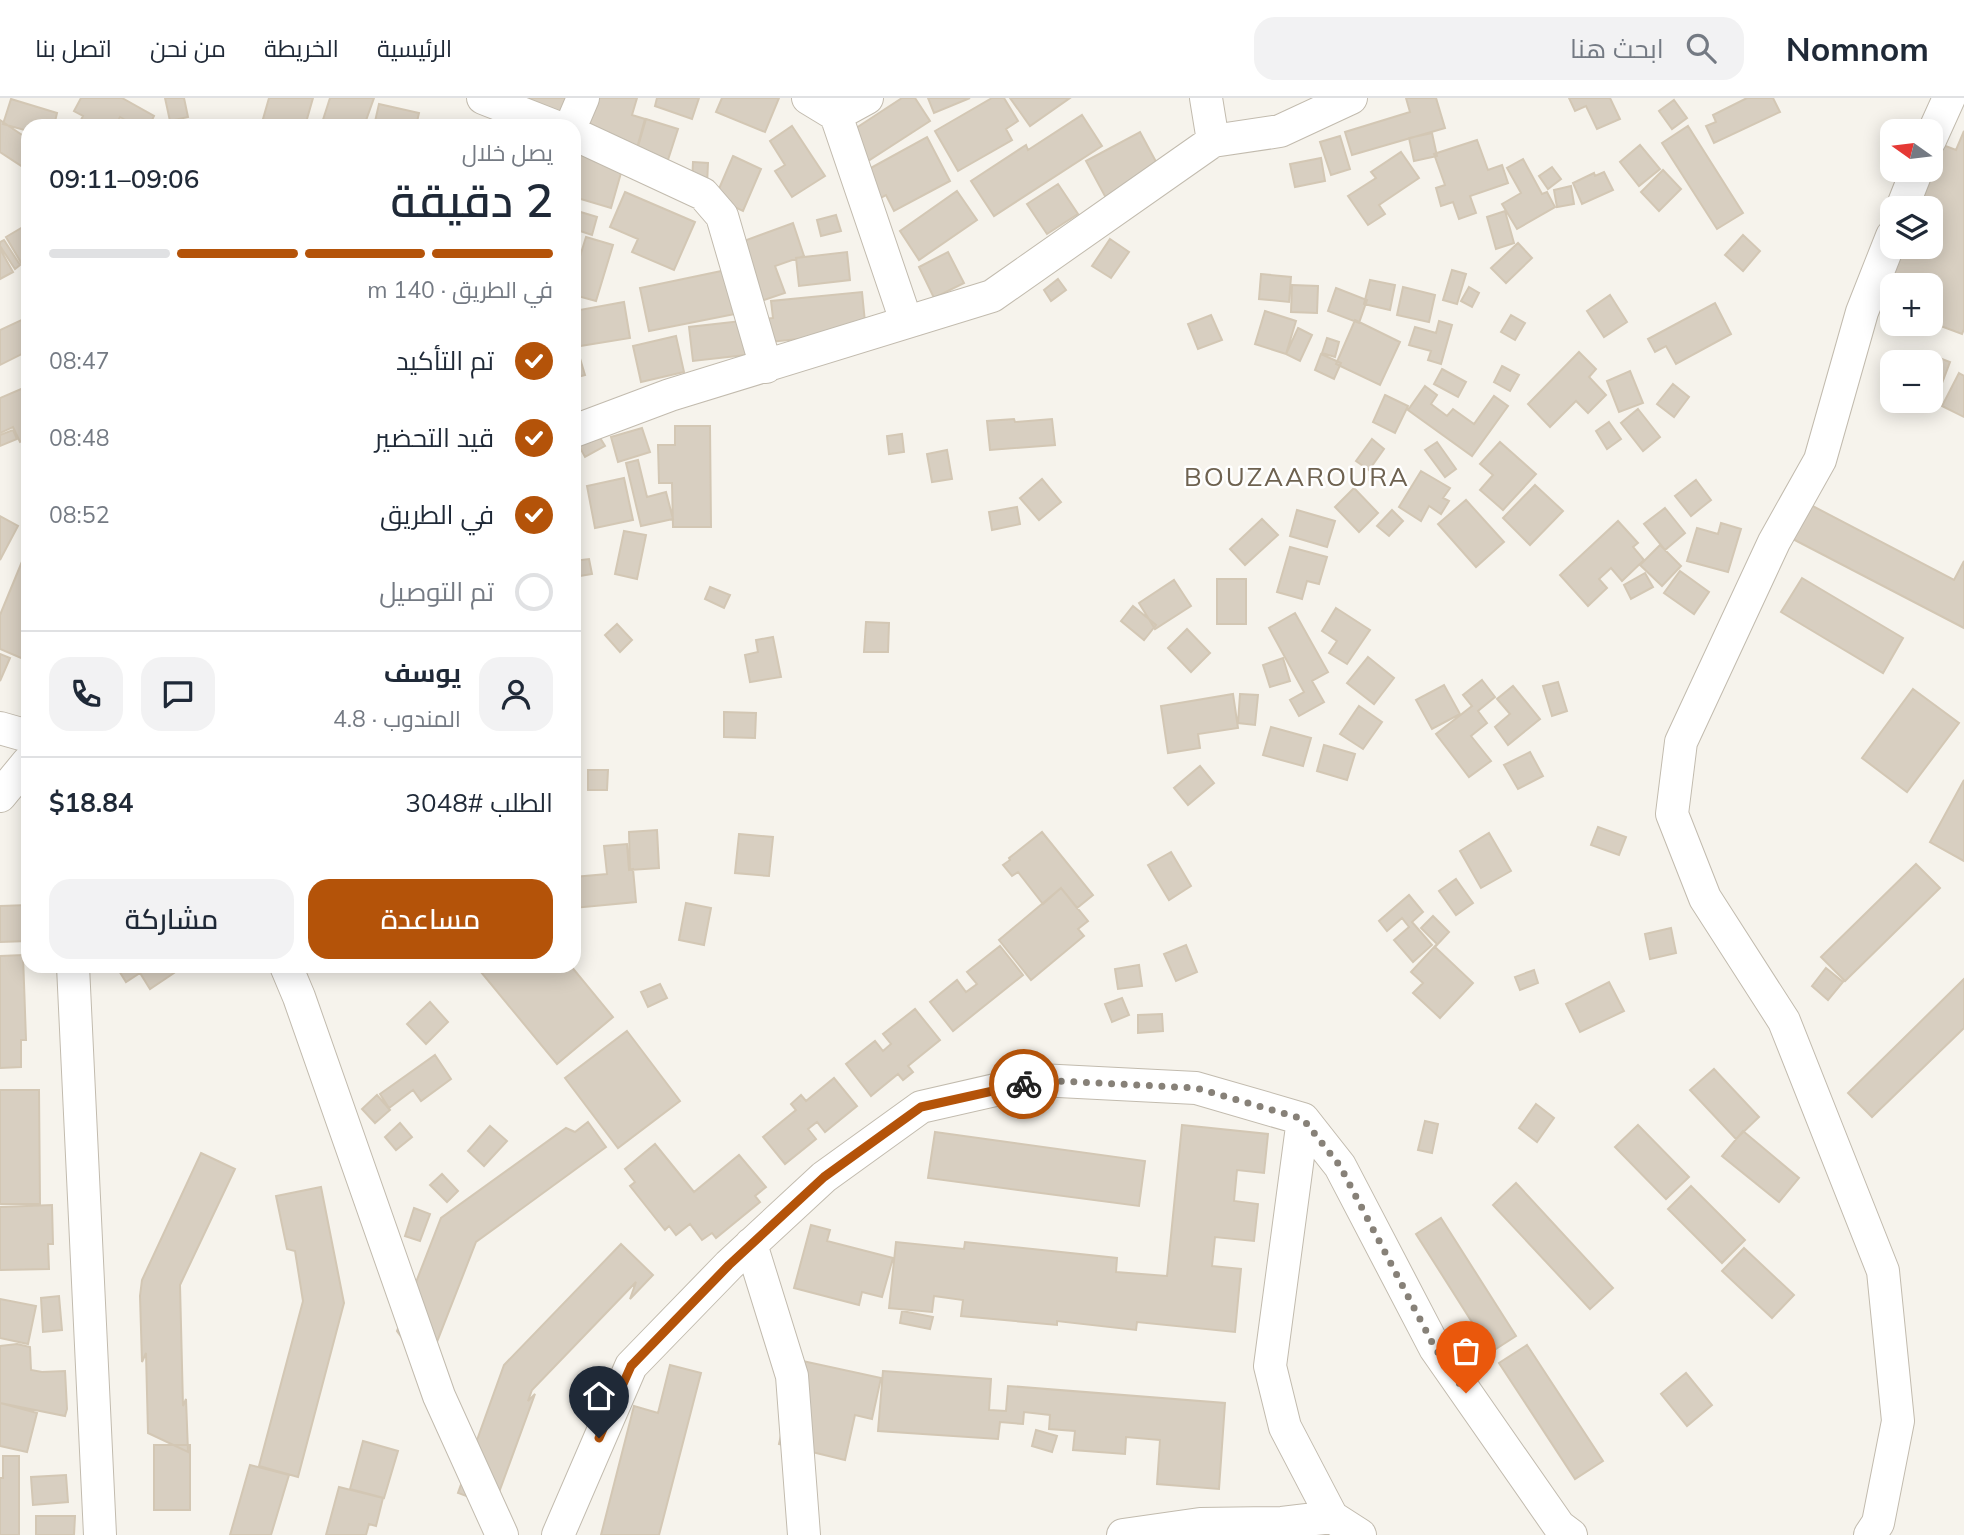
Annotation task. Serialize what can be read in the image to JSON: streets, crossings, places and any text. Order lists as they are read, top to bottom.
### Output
{
  "districts": ["BOUZAAROURA"],
  "north": "left",
  "page": {
    "header": "Nomnom",
    "search": "ابحث هنا",
    "nav": [
      "الرئيسية",
      "الخريطة",
      "من نحن",
      "اتصل بنا"
    ],
    "map_buttons": ["+", "−"],
    "heading": ["2 دقيقة", "يصل خلال", "09:06–09:11"],
    "panel": [
      "يوسف",
      "المندوب · 4.8",
      "الطلب #3048",
      "$18.84"
    ],
    "bar": "في الطريق · 140 m",
    "list": [
      ["تم التأكيد", "08:47"],
      ["قيد التحضير", "08:48"],
      ["في الطريق", "08:52"],
      "تم التوصيل"
    ],
    "buttons": ["مساعدة", "مشاركة"]
  }
}
